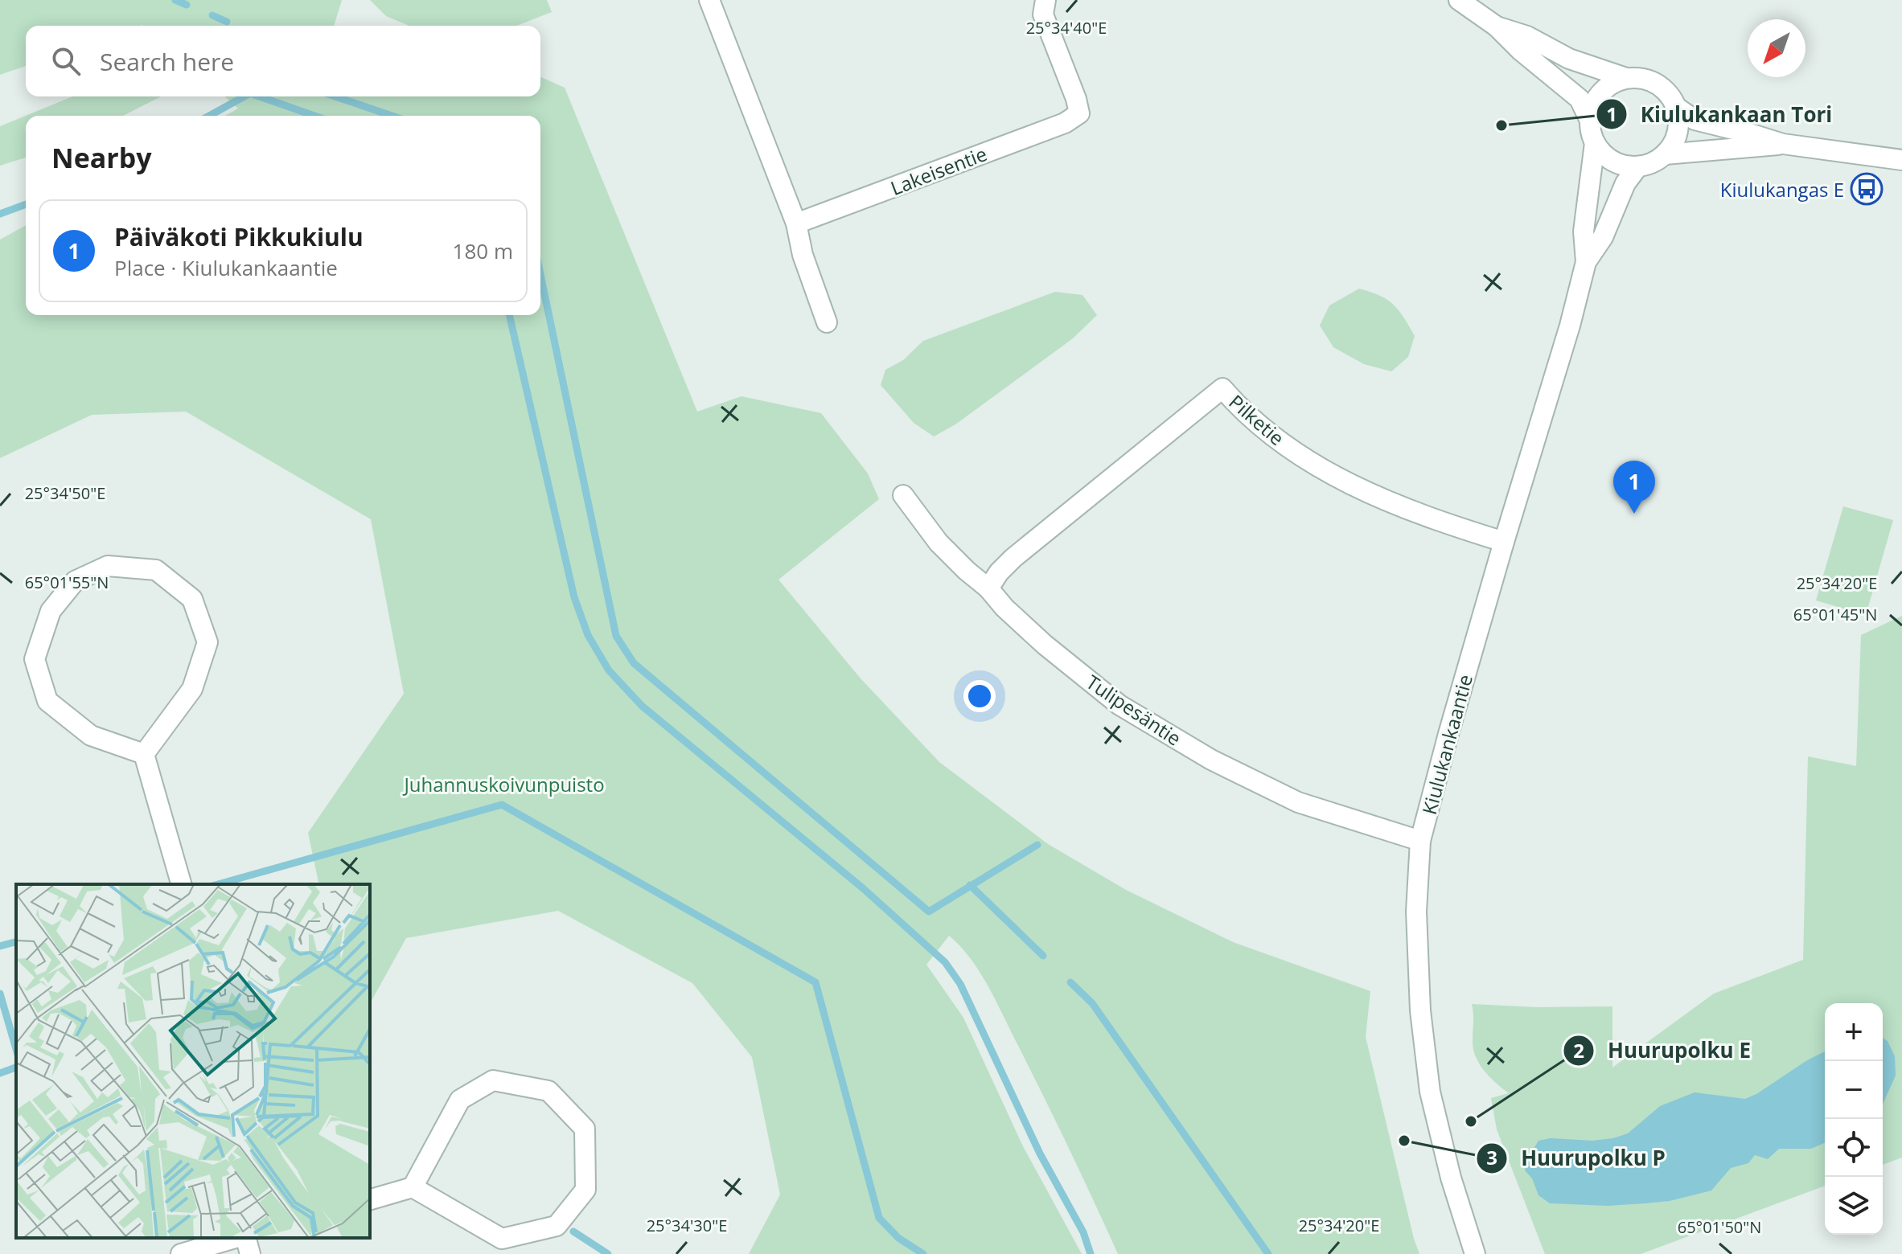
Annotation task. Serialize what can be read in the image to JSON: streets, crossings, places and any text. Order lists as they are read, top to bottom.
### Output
{
  "streets": {
    "street": [
      "Lakeisentie",
      "Pilketie",
      "Tulipesäntie",
      "Kiulukankaantie"
    ]
  },
  "crossings": [
    ["Pilketie", "Tulipesäntie"],
    ["Pilketie", "Kiulukankaantie"],
    ["Tulipesäntie", "Kiulukankaantie"]
  ],
  "parks": ["Juhannuskoivunpuisto"],
  "places": {
    "other": ["Kiulukankaan Tori", "Huurupolku E", "Huurupolku P"],
    "bus stop": ["Kiulukangas E"]
  },
  "north": "bottom left",
  "page": {
    "search": "Search here",
    "heading": "Nearby",
    "list": [
      {
        "mark": "1",
        "name": "Päiväkoti Pikkukiulu",
        "note": "Place · Kiulukankaantie",
        "value": "180 m"
      }
    ],
    "pins": "1",
    "map_buttons": ["+", "−"]
  },
  "coordinates": [
    "25°34'40\"E",
    "25°34'50\"E",
    "65°01'55\"N",
    "25°34'20\"E",
    "65°01'45\"N",
    "25°34'30\"E",
    "65°01'50\"N"
  ]
}
